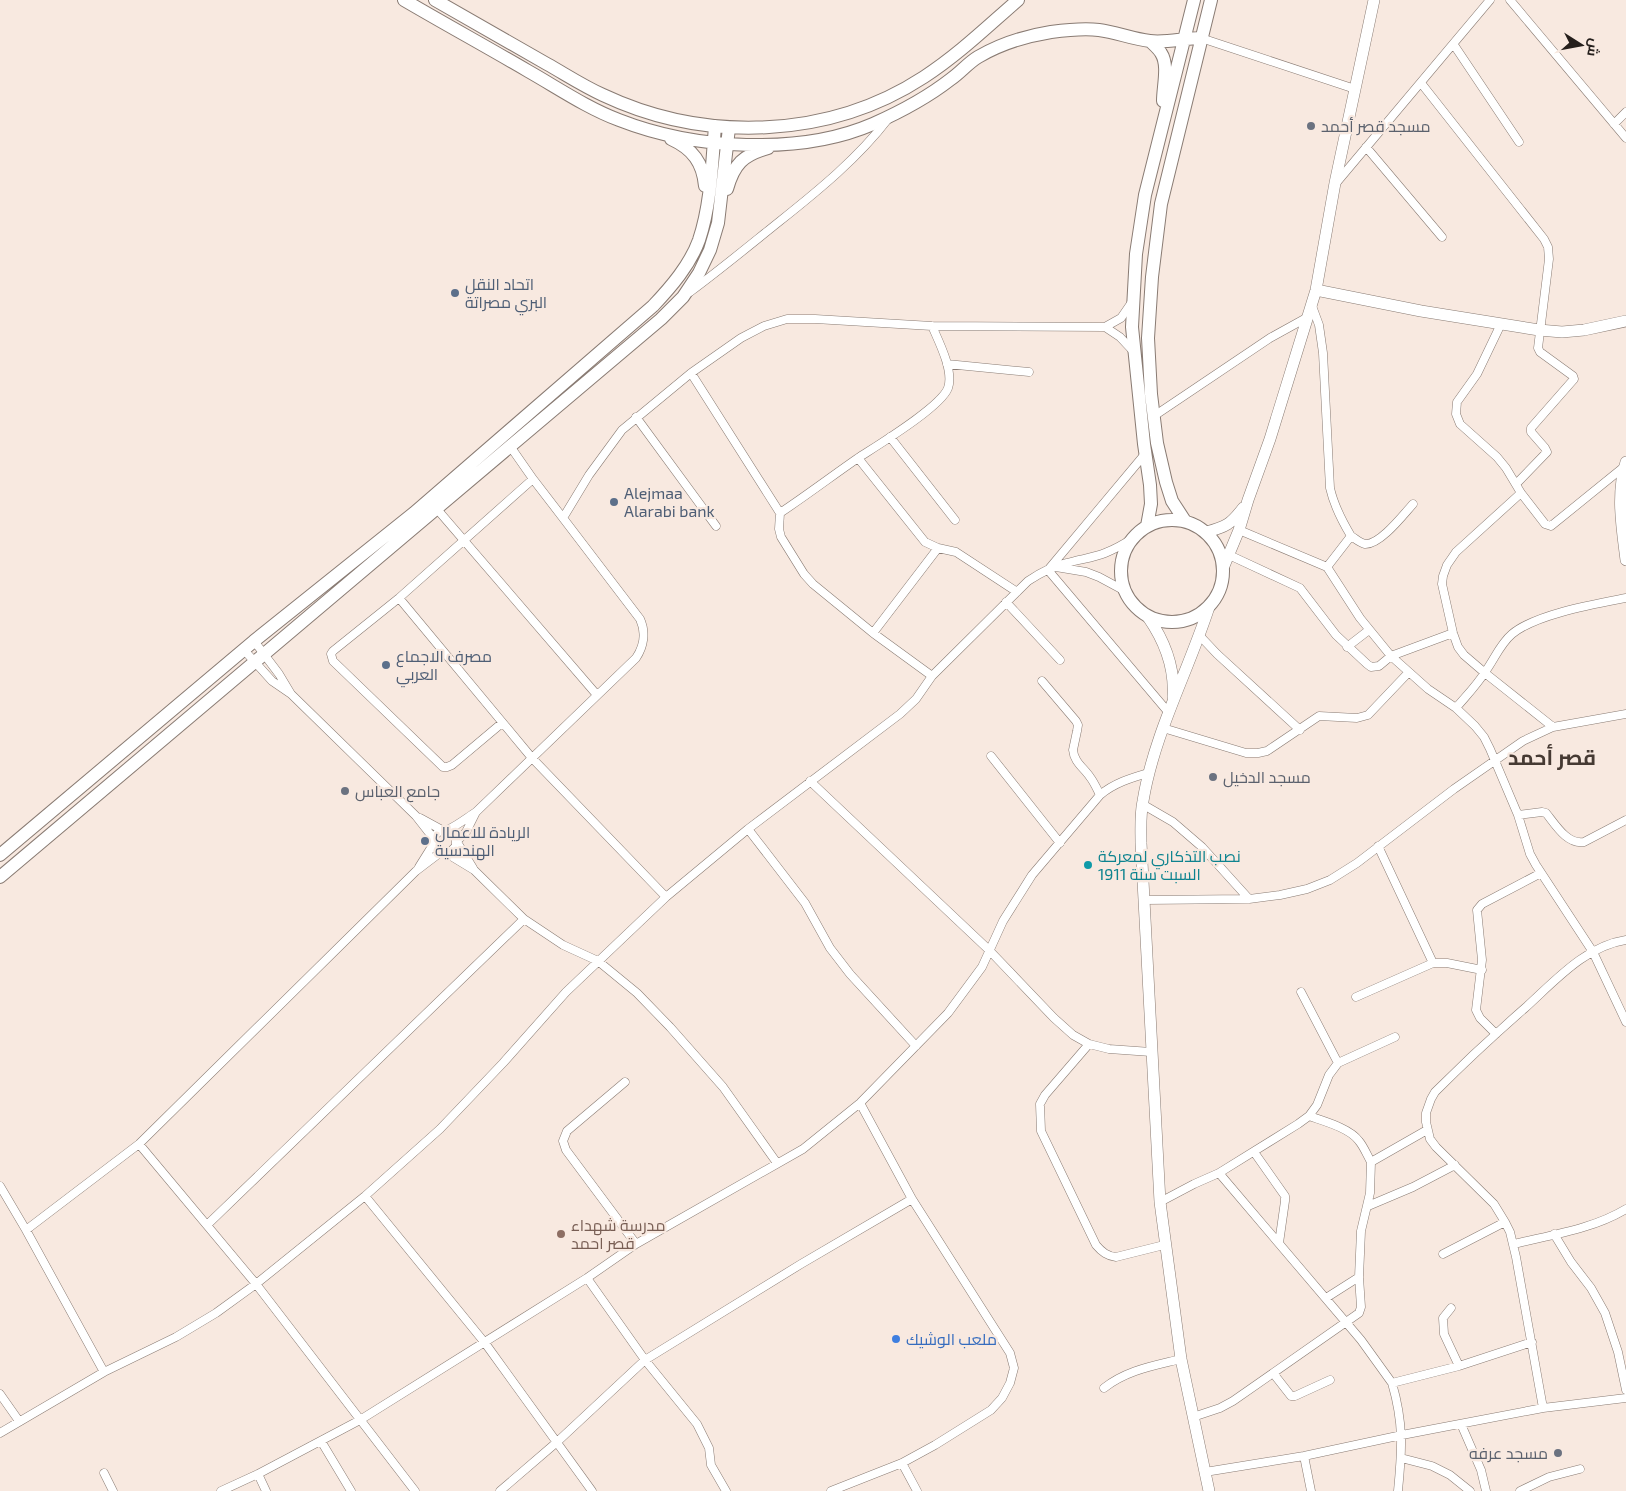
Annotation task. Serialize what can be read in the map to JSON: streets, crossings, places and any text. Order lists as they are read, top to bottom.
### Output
{
  "districts": ["قصر أحمد"],
  "places": [
    "مسجد قصر أحمد",
    "اتحاد النقل البري مصراتة",
    "Alejmaa Alarabi bank",
    "مصرف الاجماع العربي",
    "مسجد الدخيل",
    "جامع العباس",
    "الريادة للاعمال الهندسية",
    "نصب التذكاري لمعركة السبت سنة 1911",
    "مدرسة شهداء قصر احمد",
    "ملعب الوشيك",
    "مسجد عرفه"
  ],
  "north": "right"
}
